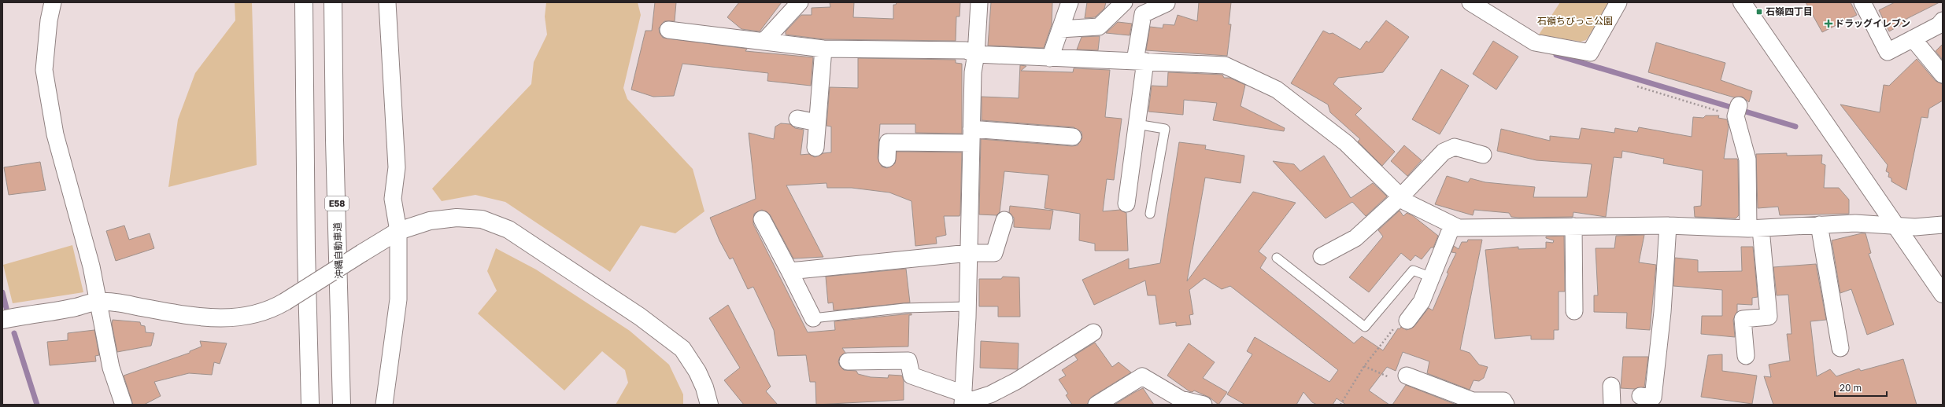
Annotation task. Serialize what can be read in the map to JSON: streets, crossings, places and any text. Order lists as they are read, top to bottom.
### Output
{
  "streets": {
    "main road": ["E58", "沖縄自動車道"]
  },
  "parks": ["石嶺ちびっこ公園"],
  "places": {
    "transit": ["石嶺四丁目"],
    "health": ["ドラッグイレブン"]
  },
  "scale_bar": "20 m"
}
